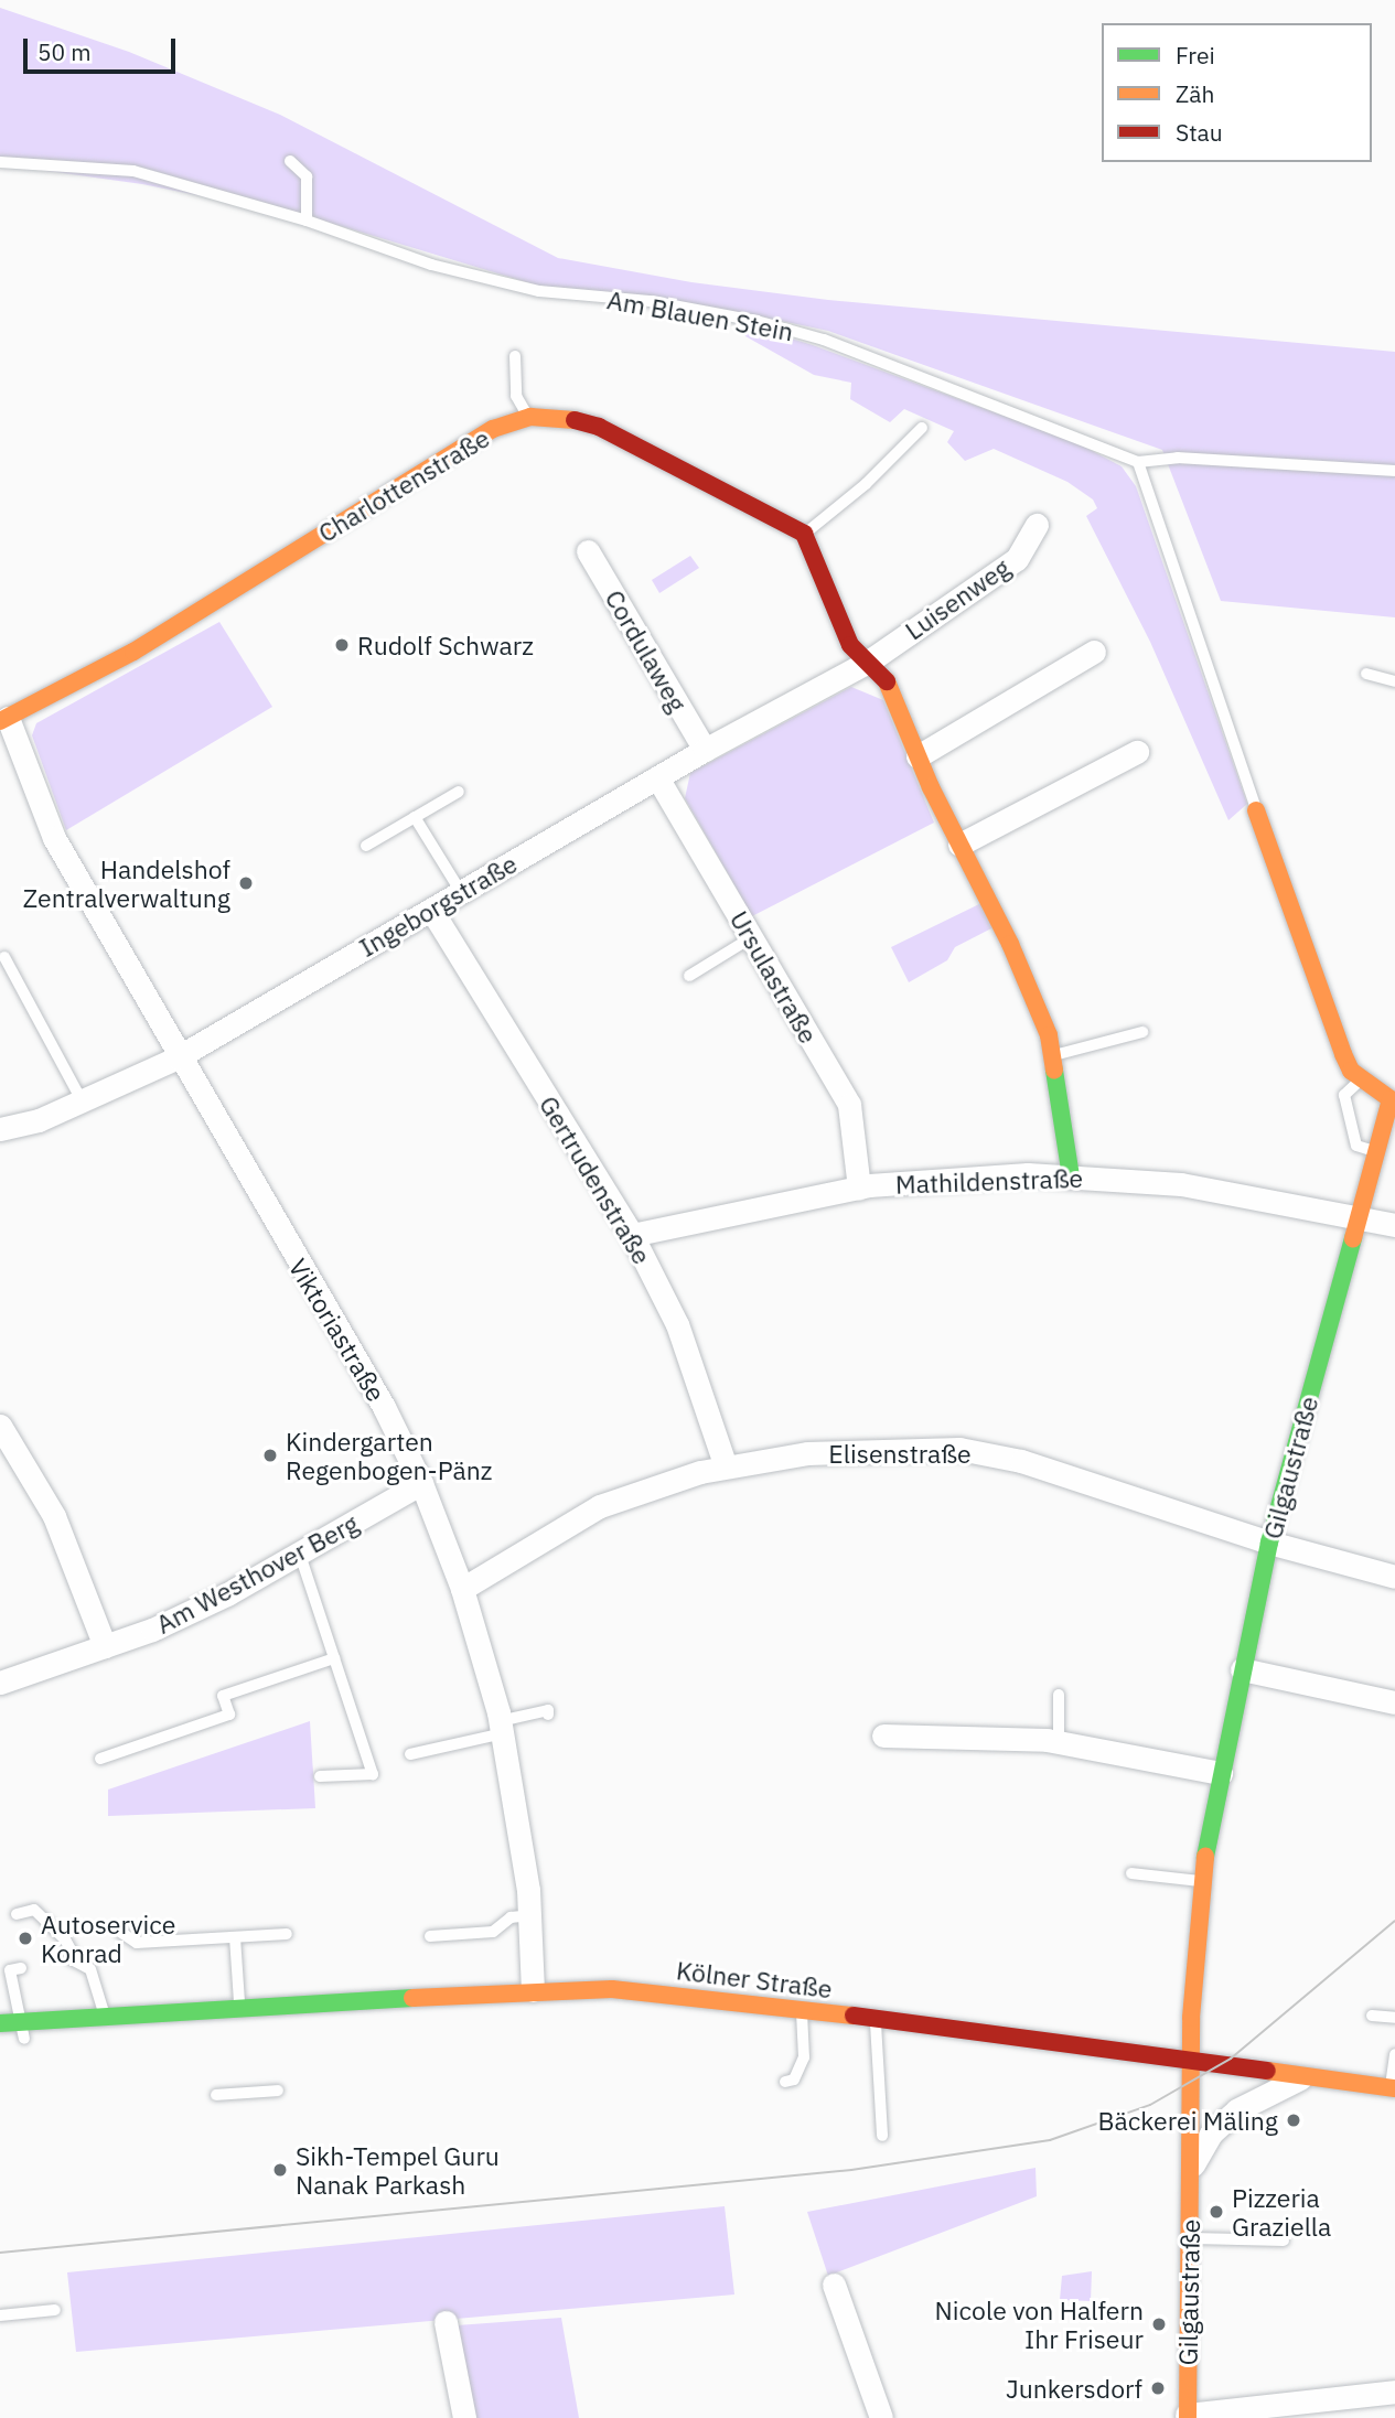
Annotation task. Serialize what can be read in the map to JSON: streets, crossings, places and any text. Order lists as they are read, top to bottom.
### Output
{
  "streets": {
    "street": [
      "Charlottenstraße",
      "Luisenweg",
      "Cordulaweg",
      "Ingeborgstraße",
      "Ursulastraße",
      "Gertrudenstraße",
      "Mathildenstraße",
      "Viktoriastraße",
      "Elisenstraße",
      "Gilgaustraße",
      "Am Westhover Berg",
      "Kölner Straße"
    ],
    "lane": ["Am Blauen Stein"]
  },
  "crossings": [
    ["Charlottenstraße", "Viktoriastraße"],
    ["Luisenweg", "Ingeborgstraße"],
    ["Cordulaweg", "Ingeborgstraße"],
    ["Ingeborgstraße", "Ursulastraße"],
    ["Ingeborgstraße", "Gertrudenstraße"],
    ["Ingeborgstraße", "Viktoriastraße"],
    ["Ursulastraße", "Mathildenstraße"],
    ["Gertrudenstraße", "Mathildenstraße"],
    ["Gertrudenstraße", "Elisenstraße"],
    ["Mathildenstraße", "Gilgaustraße"],
    ["Viktoriastraße", "Elisenstraße"],
    ["Viktoriastraße", "Am Westhover Berg"],
    ["Viktoriastraße", "Kölner Straße"],
    ["Elisenstraße", "Gilgaustraße"],
    ["Gilgaustraße", "Kölner Straße"]
  ],
  "places": [
    "Rudolf Schwarz",
    "Handelshof Zentralverwaltung",
    "Kindergarten Regenbogen-Pänz",
    "Autoservice Konrad",
    "Bäckerei Mäling",
    "Sikh-Tempel Guru Nanak Parkash",
    "Pizzeria Graziella",
    "Nicole von Halfern Ihr Friseur",
    "Junkersdorf"
  ],
  "legend": ["Frei", "Zäh", "Stau"],
  "scale_bar": "50 m"
}
